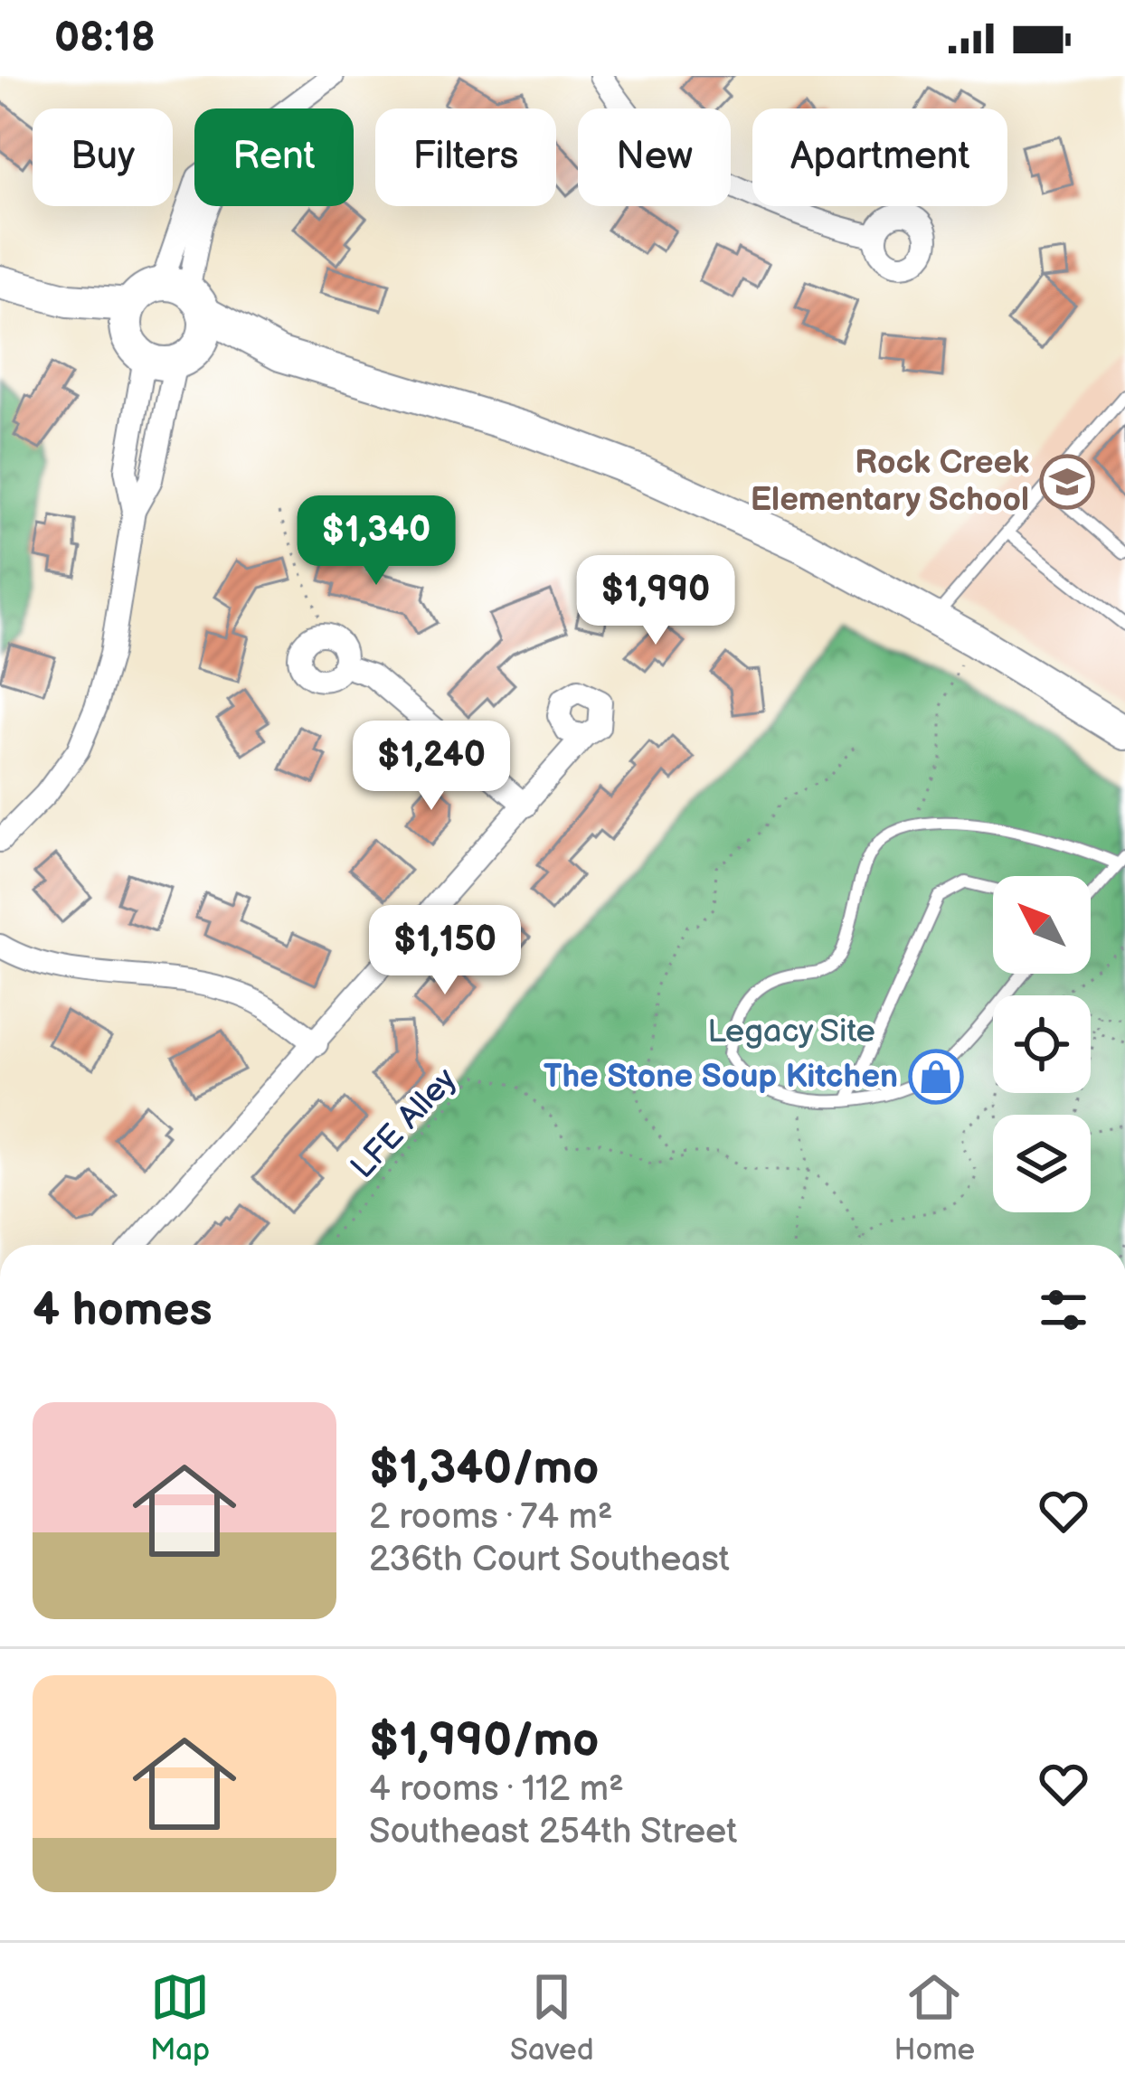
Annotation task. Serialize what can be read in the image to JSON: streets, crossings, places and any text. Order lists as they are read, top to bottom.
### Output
{
  "streets": {
    "path": ["LFE Alley"]
  },
  "parks": ["Legacy Site"],
  "places": {
    "school or university": ["Rock Creek Elementary School"],
    "shop": ["The Stone Soup Kitchen"]
  },
  "north": "top left",
  "page": {
    "status": "08:18",
    "chip": [
      "Buy",
      "Rent",
      "Filters",
      "New",
      "Apartment"
    ],
    "price": [
      "$1,340",
      "$1,990",
      "$1,240",
      "$1,150"
    ],
    "heading": "4 homes",
    "list": [
      {
        "name": "$1,340/mo",
        "note": "2 rooms · 74 m² · 236th Court Southeast"
      },
      {
        "name": "$1,990/mo",
        "note": "4 rooms · 112 m² · Southeast 254th Street"
      }
    ],
    "tabs": ["Map", "Saved", "Home"]
  }
}
